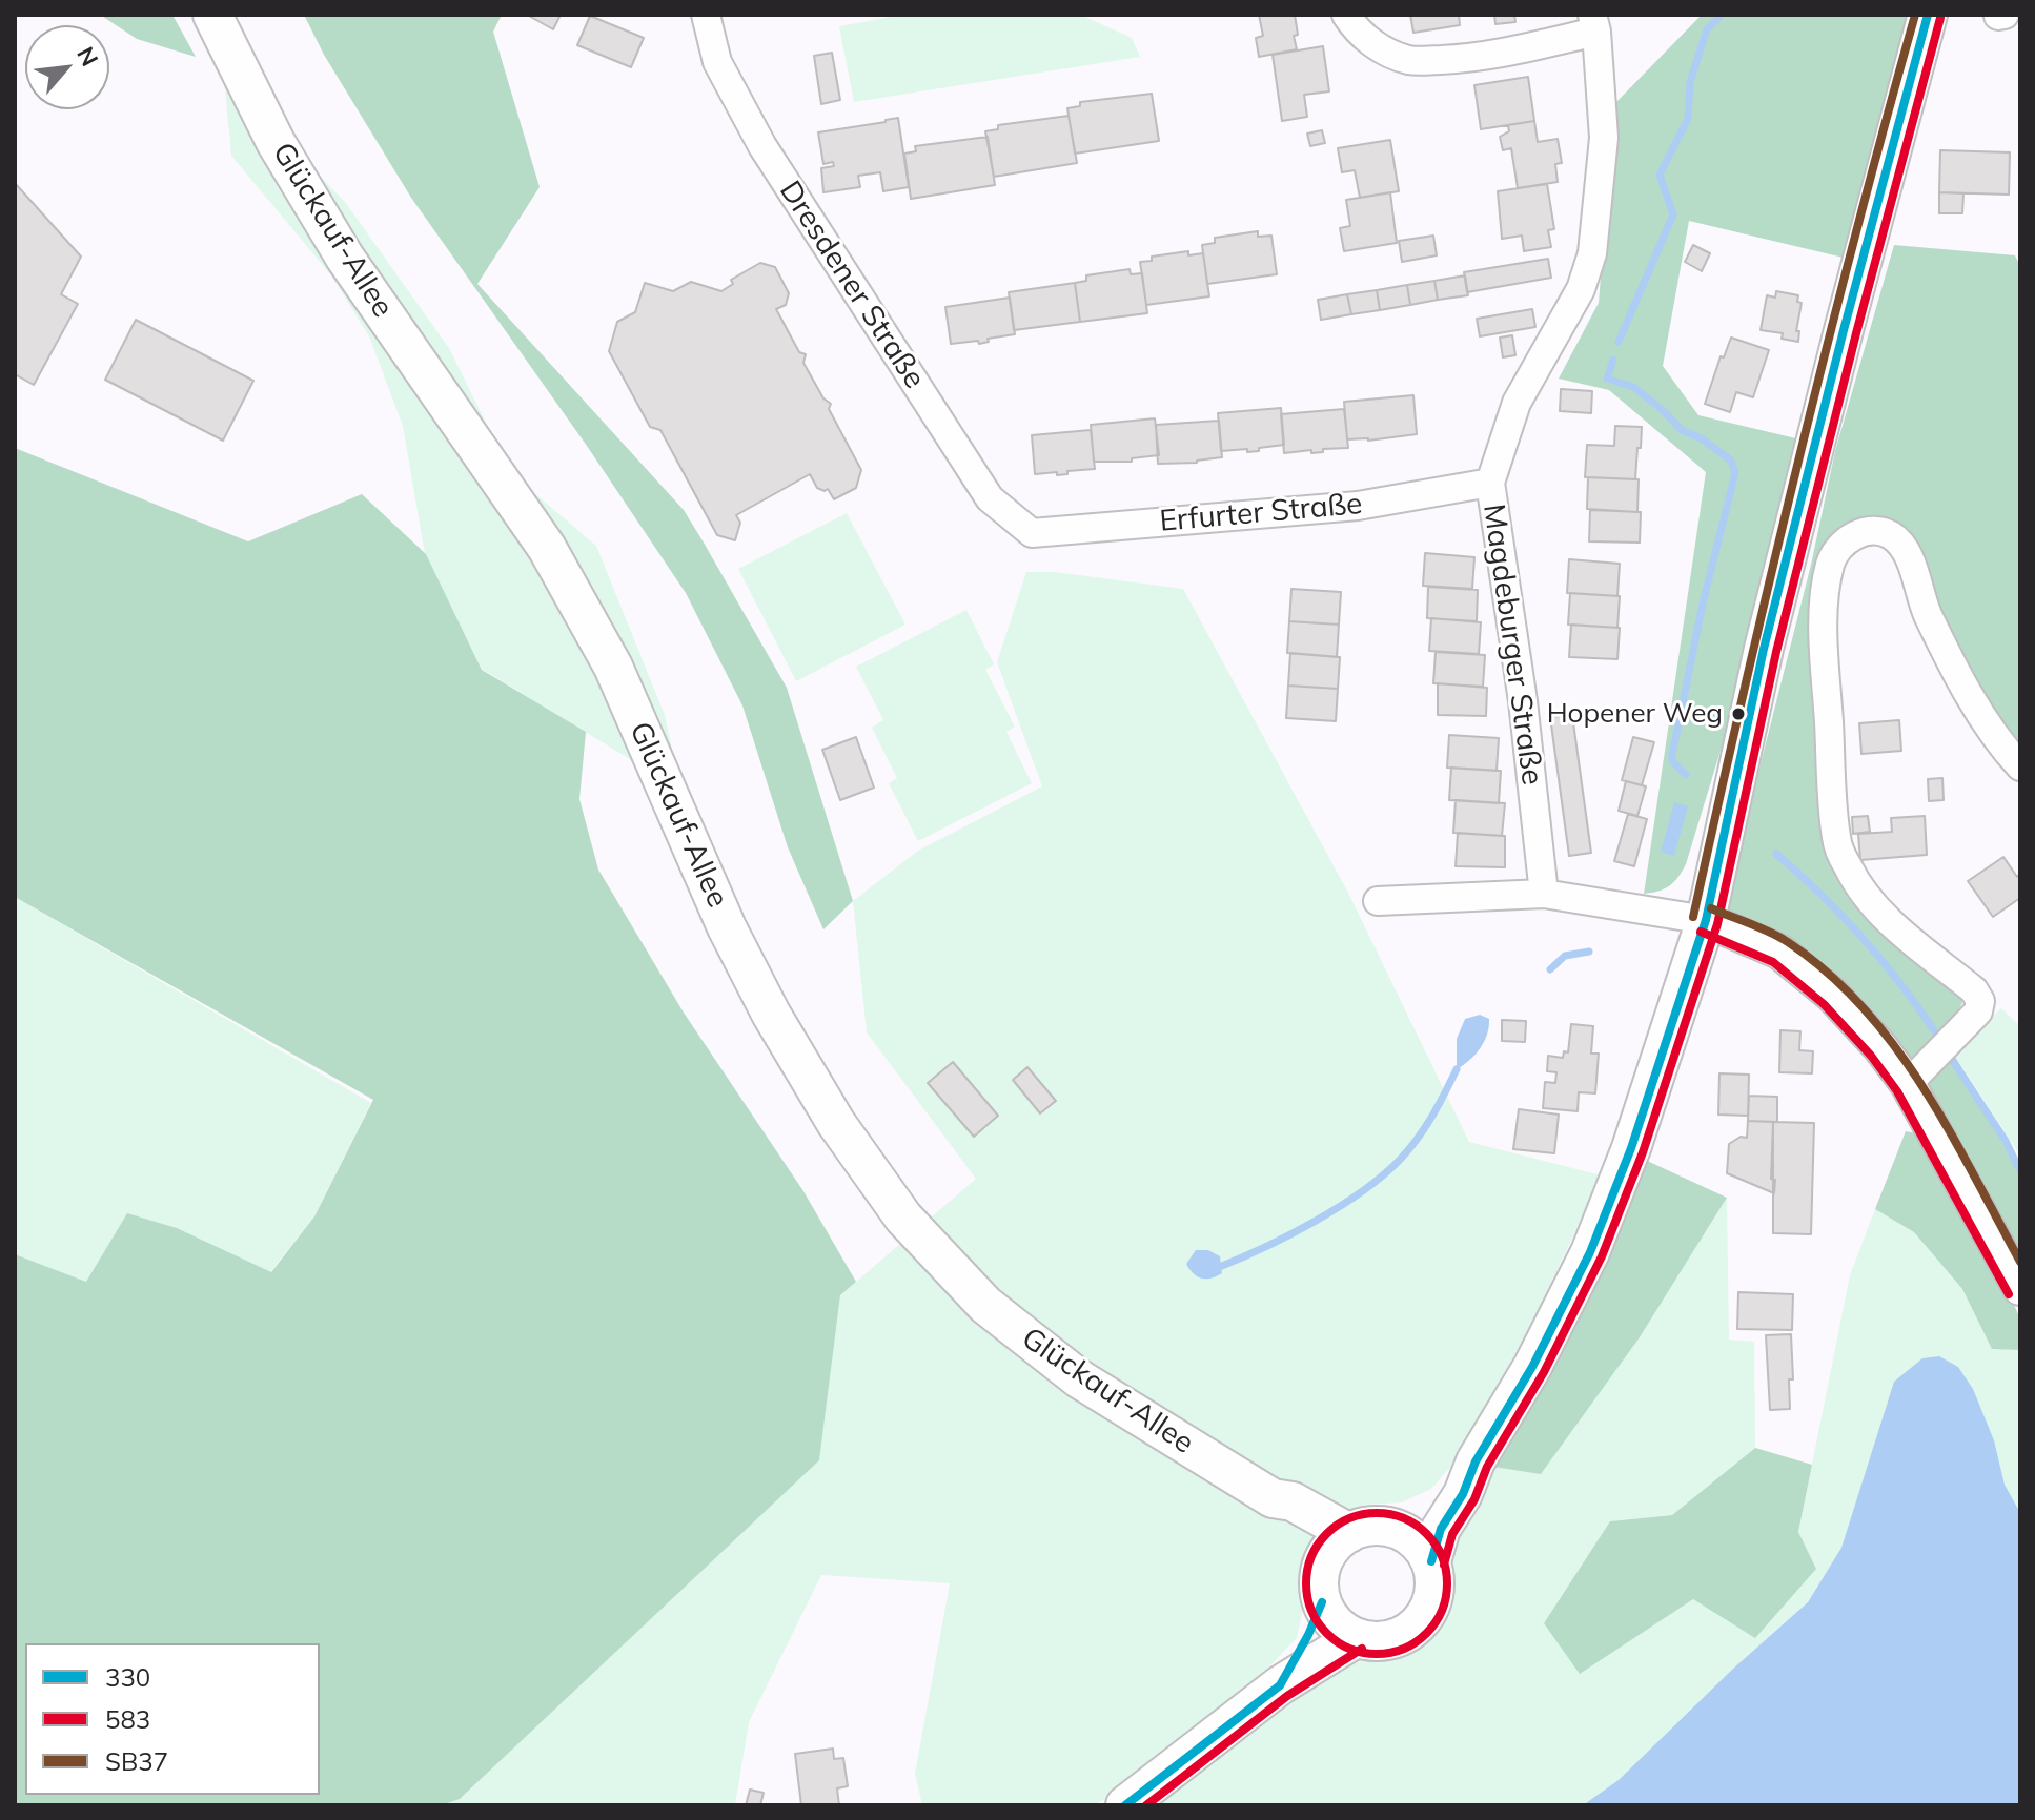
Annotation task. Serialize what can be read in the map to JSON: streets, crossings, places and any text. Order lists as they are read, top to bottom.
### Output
{
  "streets": {
    "main road": ["Glückauf-Allee"],
    "street": ["Dresdener Straße", "Erfurter Straße", "Magdeburger Straße"]
  },
  "crossings": [
    ["Dresdener Straße", "Erfurter Straße"],
    ["Erfurter Straße", "Magdeburger Straße"]
  ],
  "places": ["Hopener Weg"],
  "lines": ["transit line 330", "transit line SB37", "transit line 583"],
  "legend": ["330", "583", "SB37"],
  "north": "top right"
}
